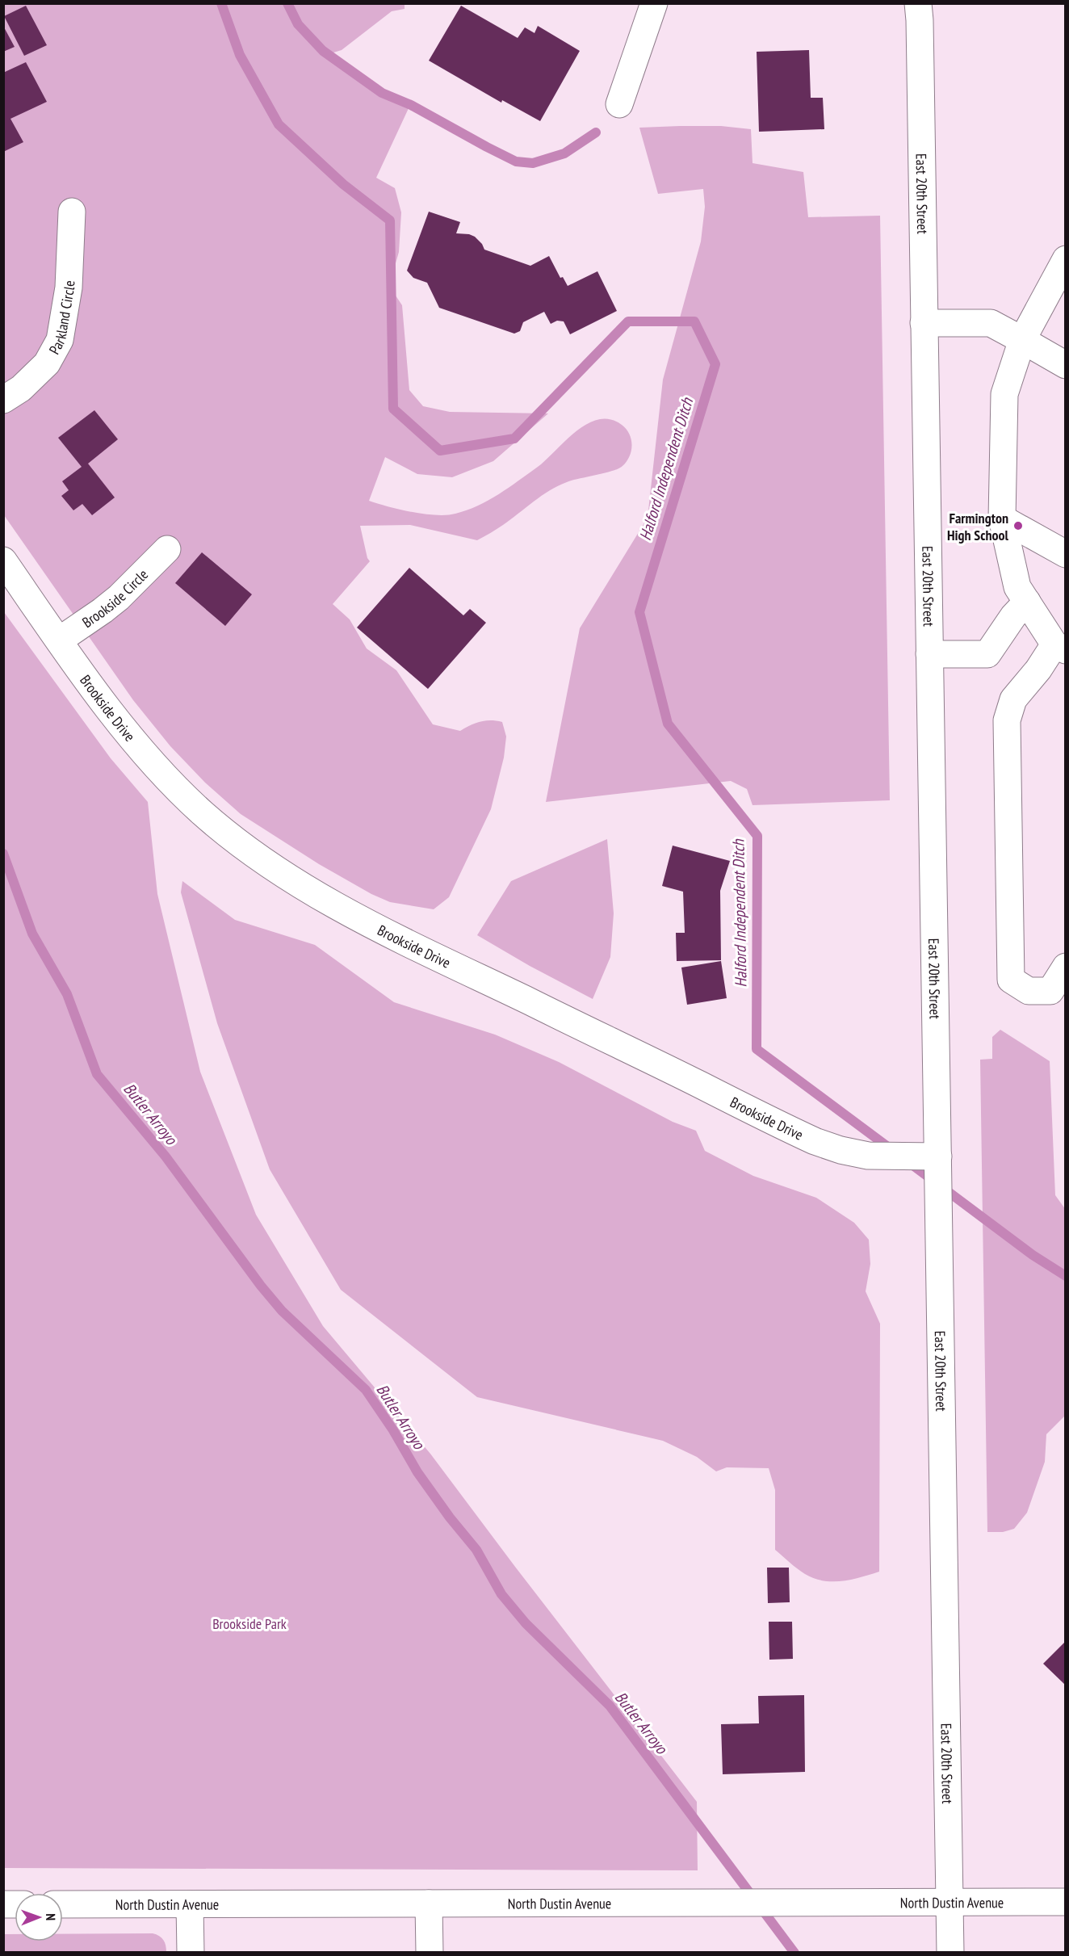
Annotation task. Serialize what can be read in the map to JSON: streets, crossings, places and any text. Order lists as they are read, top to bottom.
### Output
{
  "streets": {
    "main road": [
      "East 20th Street",
      "Parkland Circle",
      "Brookside Circle",
      "Brookside Drive",
      "North Dustin Avenue"
    ]
  },
  "crossings": [
    ["East 20th Street", "Brookside Drive"],
    ["East 20th Street", "North Dustin Avenue"],
    ["Brookside Circle", "Brookside Drive"]
  ],
  "water": ["Halford Independent Ditch", "Butler Arroyo"],
  "parks": ["Brookside Park"],
  "places": ["Farmington High School"],
  "north": "right"
}
